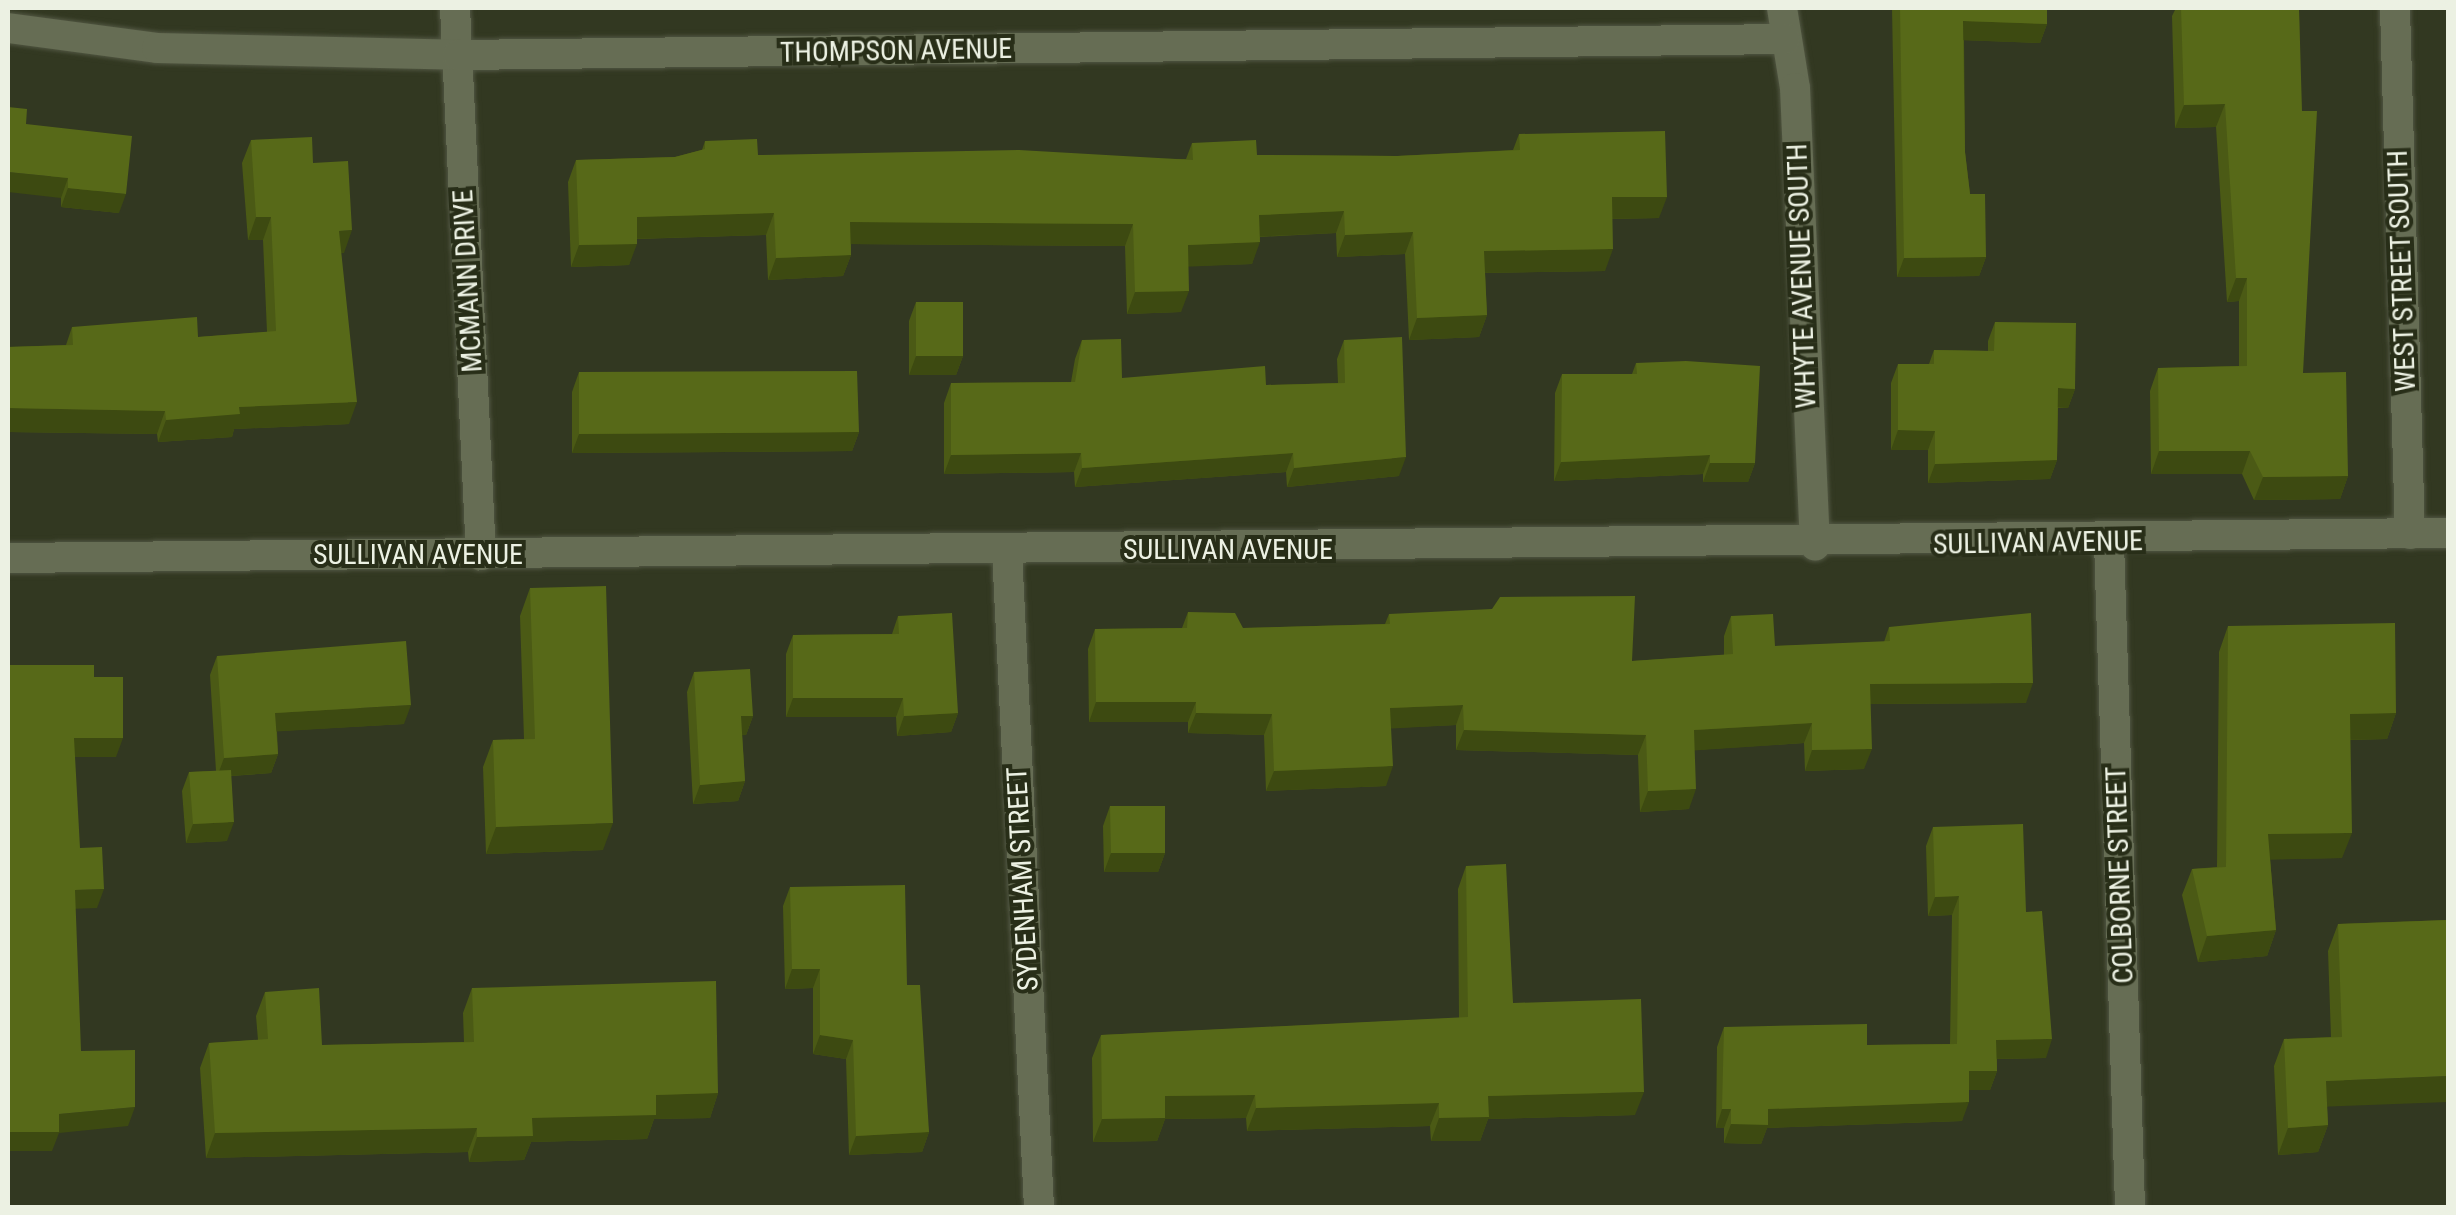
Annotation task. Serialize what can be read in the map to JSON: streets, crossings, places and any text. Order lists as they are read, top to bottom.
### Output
{
  "streets": {
    "street": [
      "THOMPSON AVENUE",
      "WEST STREET SOUTH",
      "WHYTE AVENUE SOUTH",
      "MCMANN DRIVE",
      "SULLIVAN AVENUE",
      "COLBORNE STREET",
      "SYDENHAM STREET"
    ]
  },
  "crossings": [
    ["THOMPSON AVENUE", "WHYTE AVENUE SOUTH"],
    ["THOMPSON AVENUE", "MCMANN DRIVE"],
    ["WEST STREET SOUTH", "SULLIVAN AVENUE"],
    ["WHYTE AVENUE SOUTH", "SULLIVAN AVENUE"],
    ["MCMANN DRIVE", "SULLIVAN AVENUE"],
    ["SULLIVAN AVENUE", "COLBORNE STREET"],
    ["SULLIVAN AVENUE", "SYDENHAM STREET"]
  ]
}
